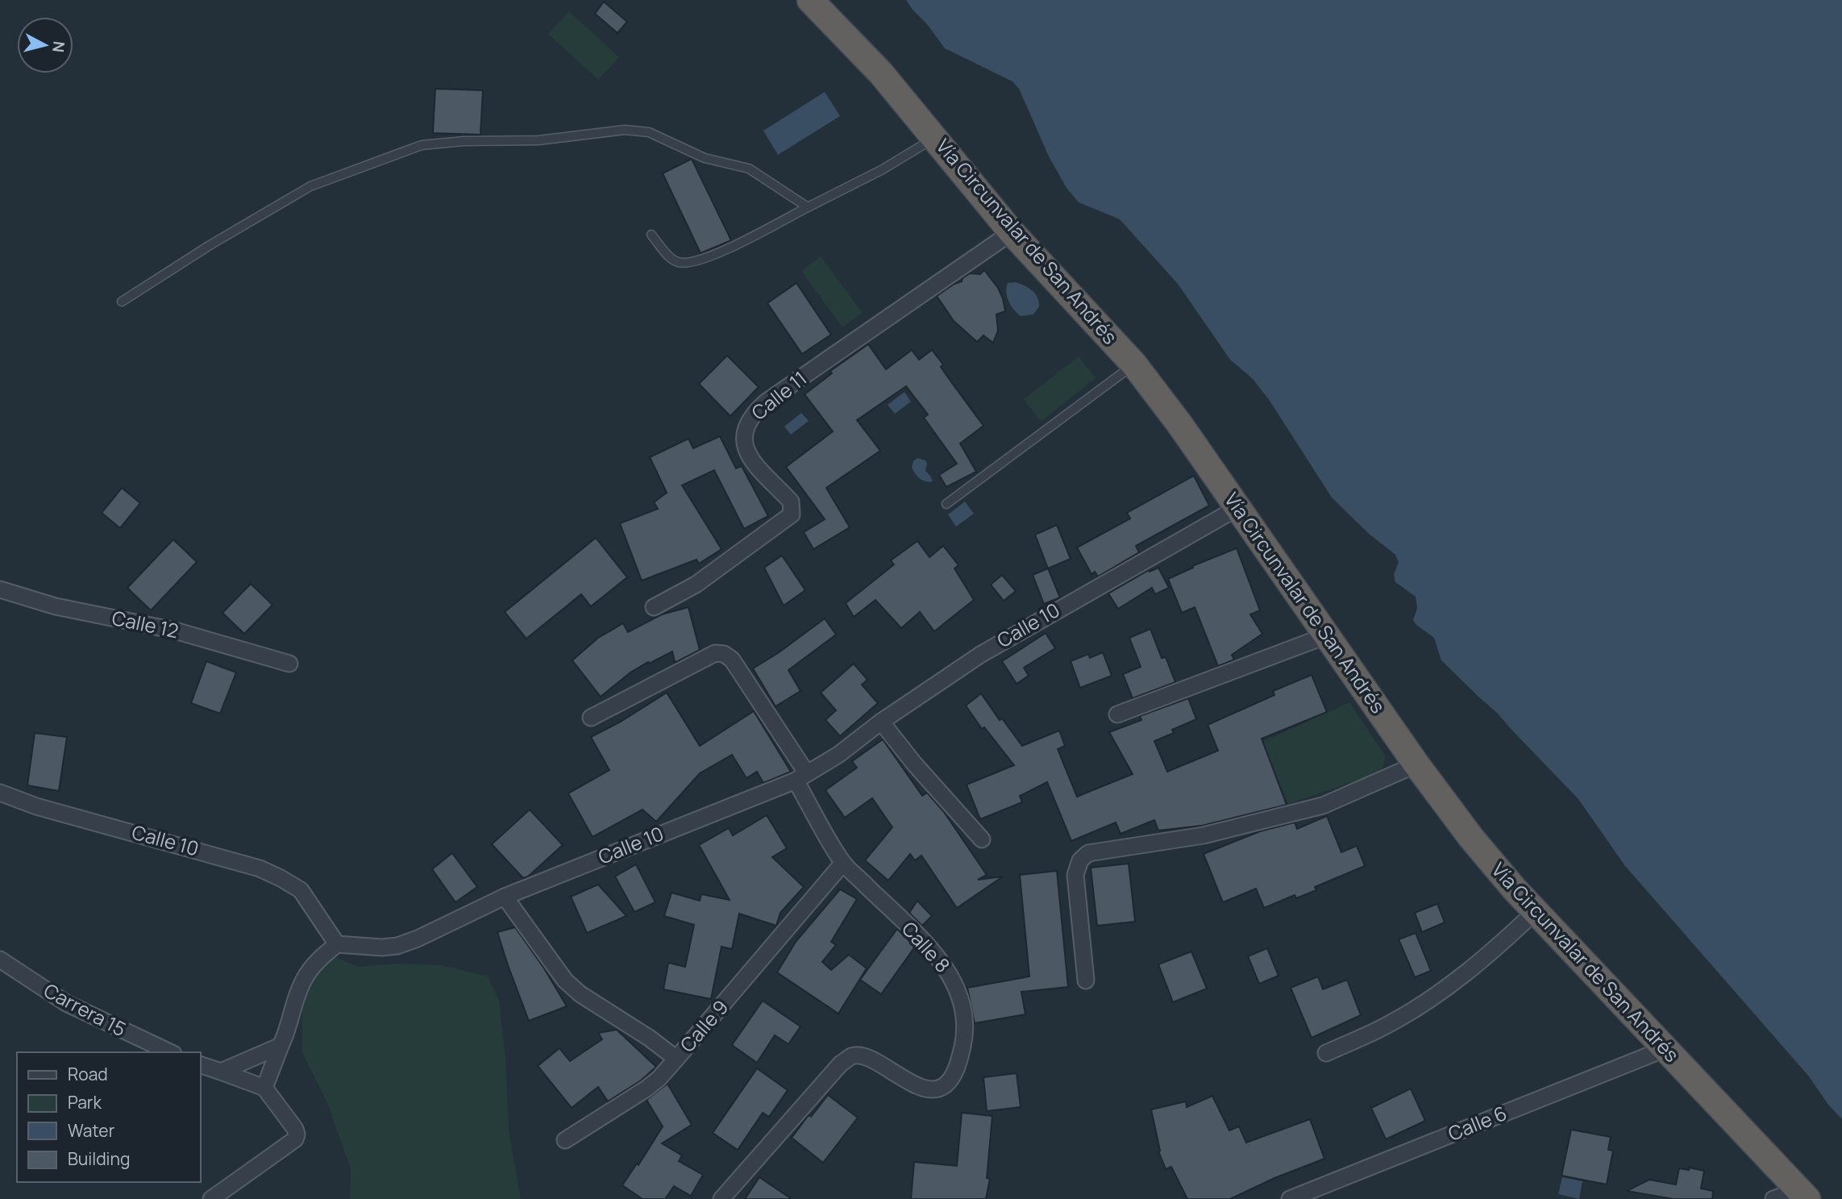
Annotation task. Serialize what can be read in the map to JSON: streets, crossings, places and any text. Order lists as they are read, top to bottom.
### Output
{
  "streets": {
    "highway": ["Vía Circunvalar de San Andrés"],
    "street": [
      "Calle 11",
      "Calle 12",
      "Calle 10",
      "Calle 8",
      "Carrera 15",
      "Calle 9",
      "Calle 6"
    ]
  },
  "crossings": [
    ["Vía Circunvalar de San Andrés", "Calle 11"],
    ["Vía Circunvalar de San Andrés", "Calle 10"],
    ["Vía Circunvalar de San Andrés", "Calle 6"],
    ["Calle 10", "Calle 8"],
    ["Calle 10", "Calle 9"],
    ["Calle 8", "Calle 9"]
  ],
  "legend": [
    "Road",
    "Park",
    "Water",
    "Building"
  ],
  "north": "right"
}
